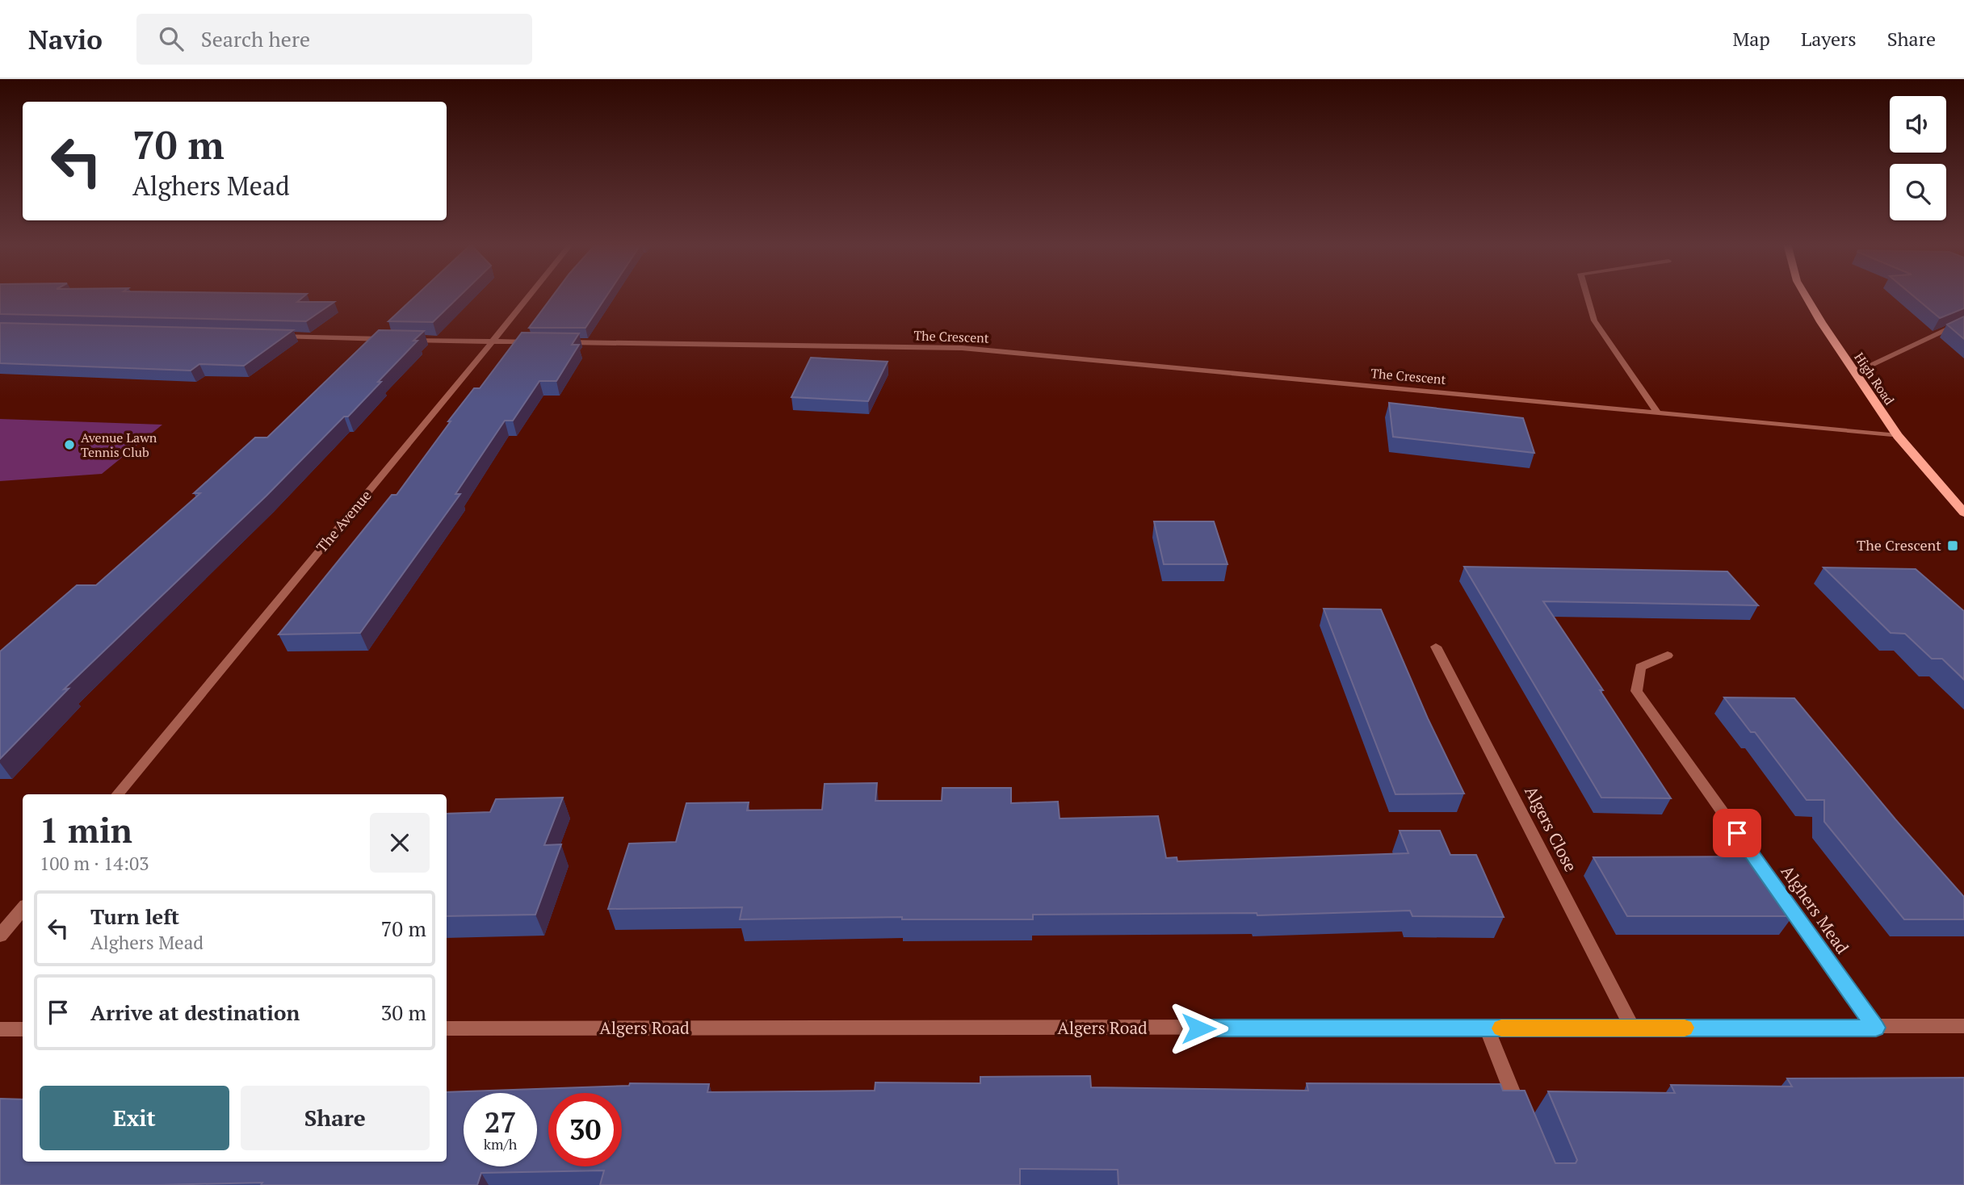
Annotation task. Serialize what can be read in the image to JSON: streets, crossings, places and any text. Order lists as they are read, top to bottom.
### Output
{
  "streets": {
    "main road": ["High Road"],
    "street": [
      "The Crescent",
      "The Avenue",
      "Algers Close",
      "Alghers Mead",
      "Algers Road"
    ]
  },
  "crossings": [
    ["The Crescent", "High Road"],
    ["Algers Close", "Algers Road"],
    ["Alghers Mead", "Algers Road"]
  ],
  "places": {
    "other": ["Avenue Lawn Tennis Club"],
    "transit": ["The Crescent"]
  },
  "page": {
    "header": "Navio",
    "search": "Search here",
    "nav": ["Map", "Layers", "Share"],
    "turn": ["70 m", "Alghers Mead"],
    "heading": ["1 min", "100 m · 14:03"],
    "list": [
      {
        "name": "Turn left",
        "note": "Alghers Mead",
        "value": "70 m"
      },
      {
        "name": "Arrive at destination",
        "value": "30 m"
      }
    ],
    "buttons": ["Exit", "Share"],
    "speed": "27 km/h",
    "limit": "30"
  }
}
